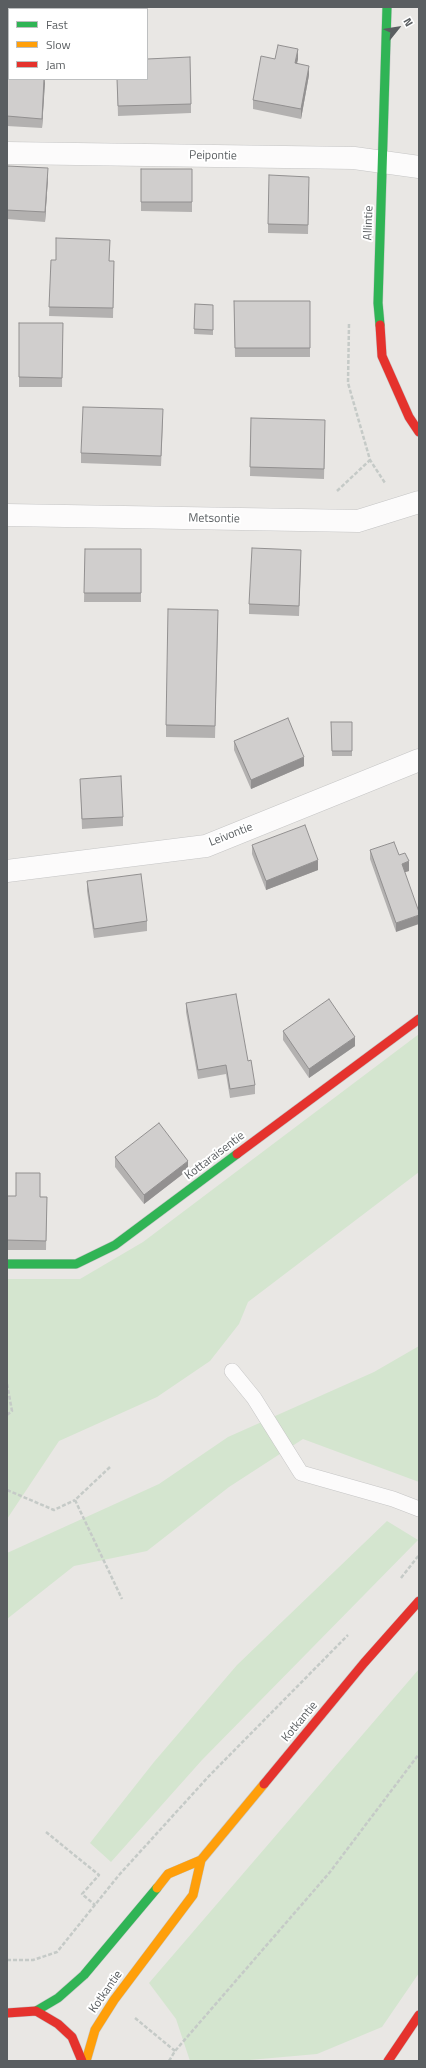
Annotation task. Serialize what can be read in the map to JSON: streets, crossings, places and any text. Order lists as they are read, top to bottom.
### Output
{
  "streets": {
    "main road": ["Allintie", "Kottaraisentie", "Kotkantie"],
    "street": ["Peipontie", "Metsontie", "Leivontie"]
  },
  "crossings": [
    ["Peipontie", "Allintie"]
  ],
  "legend": ["Fast", "Slow", "Jam"],
  "north": "top right"
}
